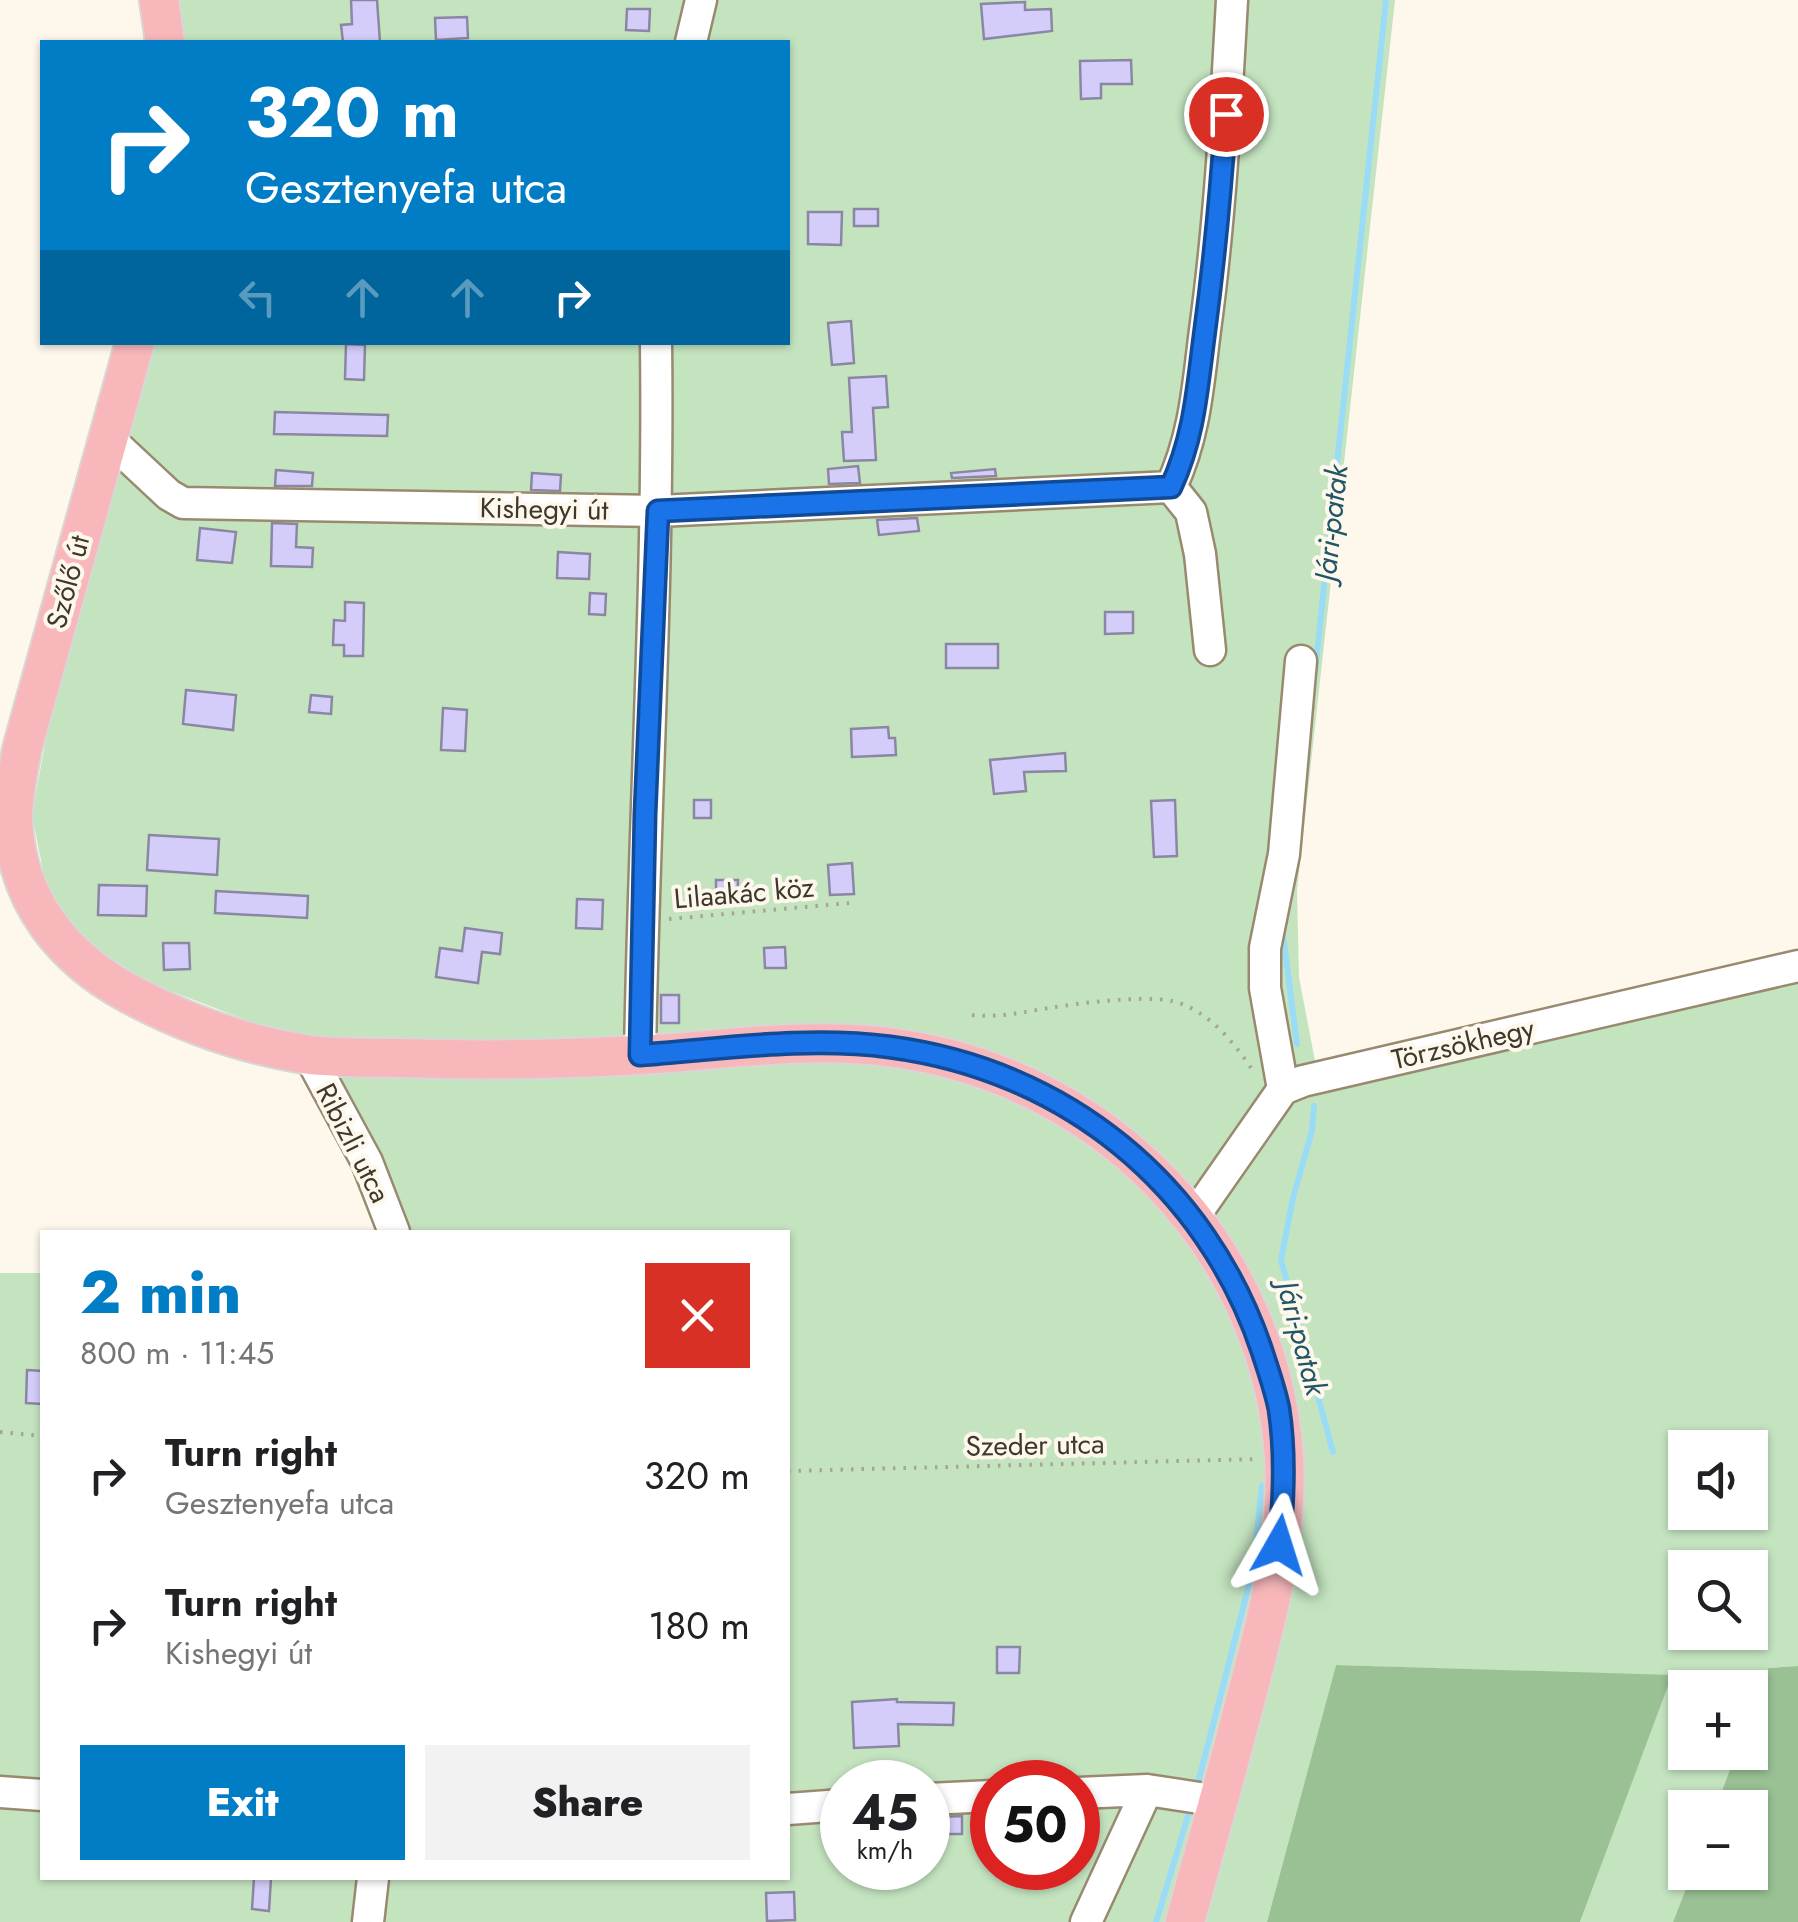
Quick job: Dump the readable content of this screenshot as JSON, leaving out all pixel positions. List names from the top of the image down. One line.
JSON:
{"streets":{"main road":["Szőlő út"],"street":["Kishegyi út","Törzsökhegy","Ribizli utca"],"path":["Lilaakác köz","Szeder utca"]},"crossings":[["Kishegyi út","Szőlő út"],["Szőlő út","Ribizli utca"],["Szőlő út","Szeder utca"]],"water":["Jári-patak"],"page":{"turn":["320 m","Gesztenyefa utca"],"heading":["2 min","800 m · 11:45"],"list":[{"name":"Turn right","note":"Gesztenyefa utca","value":"320 m"},{"name":"Turn right","note":"Kishegyi út","value":"180 m"}],"map_buttons":["+","−"],"buttons":["Exit","Share"],"speed":"45 km/h","limit":"50"}}
